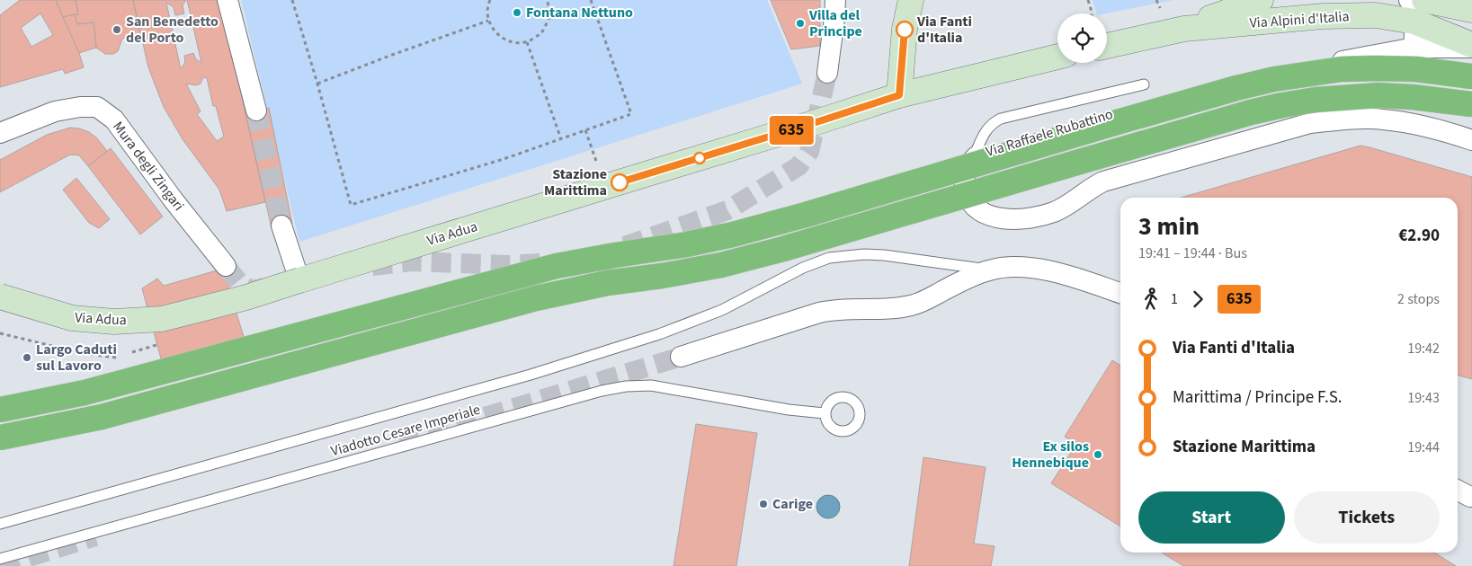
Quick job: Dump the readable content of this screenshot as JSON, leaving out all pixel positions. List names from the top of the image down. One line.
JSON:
{"streets":{"main road":["Via Alpini d'Italia","Via Adua"],"street":["Via Raffaele Rubattino","Mura degli Zingari"],"lane":["Viadotto Cesare Imperiale"]},"places":["Fontana Nettuno","Villa del Principe","San Benedetto del Porto","Via Fanti d'Italia","Stazione Marittima","Largo Caduti sul Lavoro","Ex silos Hennebique","Carige"],"lines":["bus line 635"],"page":{"on_map":"635","heading":["3 min","19:41 – 19:44 · Bus","€2.90"],"legs":["1","635","2 stops"],"list":[{"name":"Via Fanti d'Italia","value":"19:42"},{"name":"Marittima / Principe F.S.","value":"19:43"},{"name":"Stazione Marittima","value":"19:44"}],"buttons":["Start","Tickets"]}}
